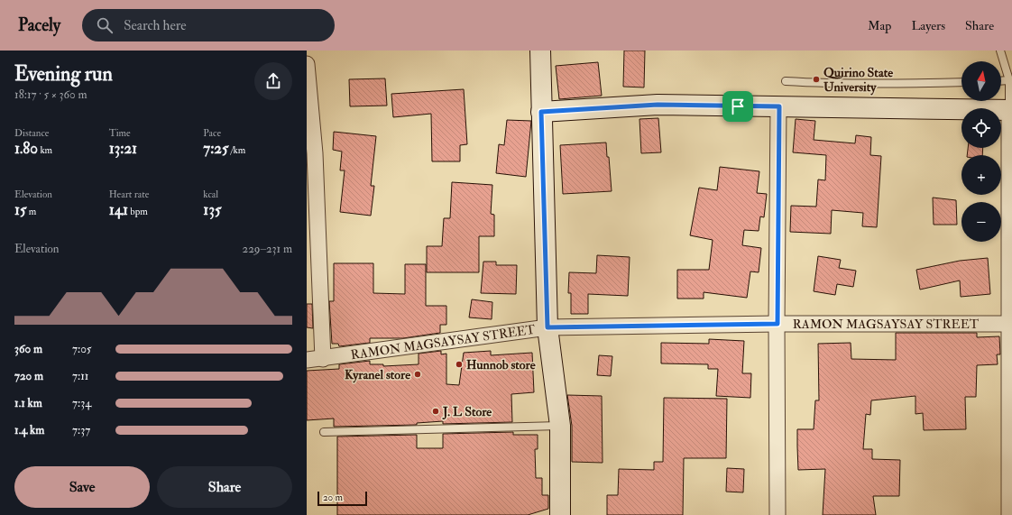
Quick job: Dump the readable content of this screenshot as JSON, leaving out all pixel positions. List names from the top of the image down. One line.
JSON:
{"streets":{"street":["RAMON MAGSAYSAY STREET"]},"places":["Quirino State University","Hunnob store","Kyranel store","J. L Store"],"scale_bar":"20 m","north":"top","page":{"header":"Pacely","search":"Search here","nav":["Map","Layers","Share"],"heading":["Evening run","18:17 · 5 × 360 m"],"map_buttons":["+","−"],"stats":[["Distance","1.80 km"],["Time","13:21"],["Pace","7:25 /km"],["Elevation","15 m"],["Heart rate","141 bpm"],["kcal","135"]],"chart":["Elevation","229–231 m"],"list":[{"name":"360 m","note":"7:05"},{"name":"720 m","note":"7:11"},{"name":"1.1 km","note":"7:34"},{"name":"1.4 km","note":"7:37"}],"buttons":["Save","Share"],"scale":"20 m"}}
